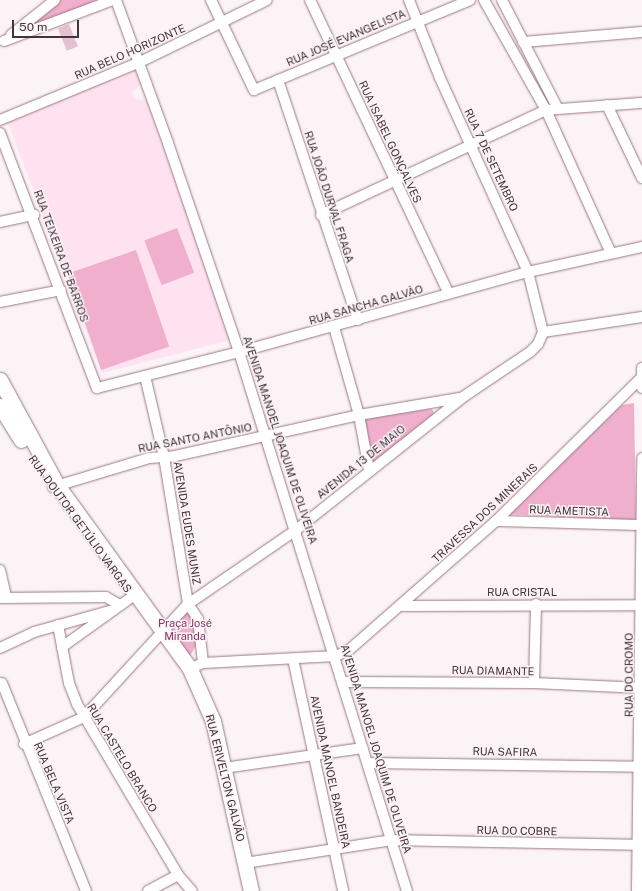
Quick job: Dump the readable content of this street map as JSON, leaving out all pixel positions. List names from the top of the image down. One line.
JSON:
{"streets":{"main road":["RUA DOUTOR GETÚLIO VARGAS","RUA ERIVELTON GALVÃO"],"street":["RUA JOSÉ EVANGELISTA","RUA BELO HORIZONTE","RUA ISABEL GONÇALVES","RUA 7 DE SETEMBRO","RUA JOÃO DURVAL FRAGA","RUA TEIXEIRA DE BARROS","RUA SANCHA GALVÃO","RUA SANTO ANTÔNIO","AVENIDA MANOEL JOAQUIM DE OLIVEIRA","AVENIDA 13 DE MAIO","RUA AMETISTA","TRAVESSA DOS MINERAIS","AVENIDA EUDES MUNIZ","RUA CRISTAL","RUA DIAMANTE","RUA DO CROMO","RUA SAFIRA","RUA CASTELO BRANCO","AVENIDA MANOEL BANDEIRA","RUA BELA VISTA","RUA DO COBRE"]},"crossings":[["RUA JOSÉ EVANGELISTA","RUA BELO HORIZONTE"],["RUA JOSÉ EVANGELISTA","RUA ISABEL GONÇALVES"],["RUA JOSÉ EVANGELISTA","RUA 7 DE SETEMBRO"],["RUA JOSÉ EVANGELISTA","RUA JOÃO DURVAL FRAGA"],["RUA BELO HORIZONTE","AVENIDA MANOEL JOAQUIM DE OLIVEIRA"],["RUA ISABEL GONÇALVES","RUA SANCHA GALVÃO"],["RUA 7 DE SETEMBRO","RUA SANCHA GALVÃO"],["RUA 7 DE SETEMBRO","AVENIDA 13 DE MAIO"],["RUA JOÃO DURVAL FRAGA","RUA SANCHA GALVÃO"],["RUA TEIXEIRA DE BARROS","RUA SANCHA GALVÃO"],["RUA SANCHA GALVÃO","AVENIDA MANOEL JOAQUIM DE OLIVEIRA"],["RUA SANCHA GALVÃO","AVENIDA EUDES MUNIZ"],["RUA SANTO ANTÔNIO","AVENIDA MANOEL JOAQUIM DE OLIVEIRA"],["RUA SANTO ANTÔNIO","AVENIDA 13 DE MAIO"],["RUA SANTO ANTÔNIO","AVENIDA EUDES MUNIZ"],["RUA SANTO ANTÔNIO","RUA DOUTOR GETÚLIO VARGAS"],["AVENIDA MANOEL JOAQUIM DE OLIVEIRA","AVENIDA 13 DE MAIO"],["AVENIDA MANOEL JOAQUIM DE OLIVEIRA","TRAVESSA DOS MINERAIS"],["AVENIDA MANOEL JOAQUIM DE OLIVEIRA","RUA DIAMANTE"],["AVENIDA MANOEL JOAQUIM DE OLIVEIRA","RUA SAFIRA"],["AVENIDA MANOEL JOAQUIM DE OLIVEIRA","RUA DO COBRE"],["AVENIDA 13 DE MAIO","AVENIDA EUDES MUNIZ"],["RUA AMETISTA","TRAVESSA DOS MINERAIS"],["RUA AMETISTA","RUA DO CROMO"],["TRAVESSA DOS MINERAIS","RUA CRISTAL"],["RUA DOUTOR GETÚLIO VARGAS","RUA ERIVELTON GALVÃO"],["RUA CRISTAL","RUA DO CROMO"],["RUA DIAMANTE","RUA DO CROMO"],["RUA DO CROMO","RUA SAFIRA"],["RUA DO CROMO","RUA DO COBRE"],["AVENIDA MANOEL BANDEIRA","RUA DO COBRE"],["RUA ERIVELTON GALVÃO","RUA DO COBRE"]],"parks":["Praça José Miranda"],"scale_bar":"50 m"}
